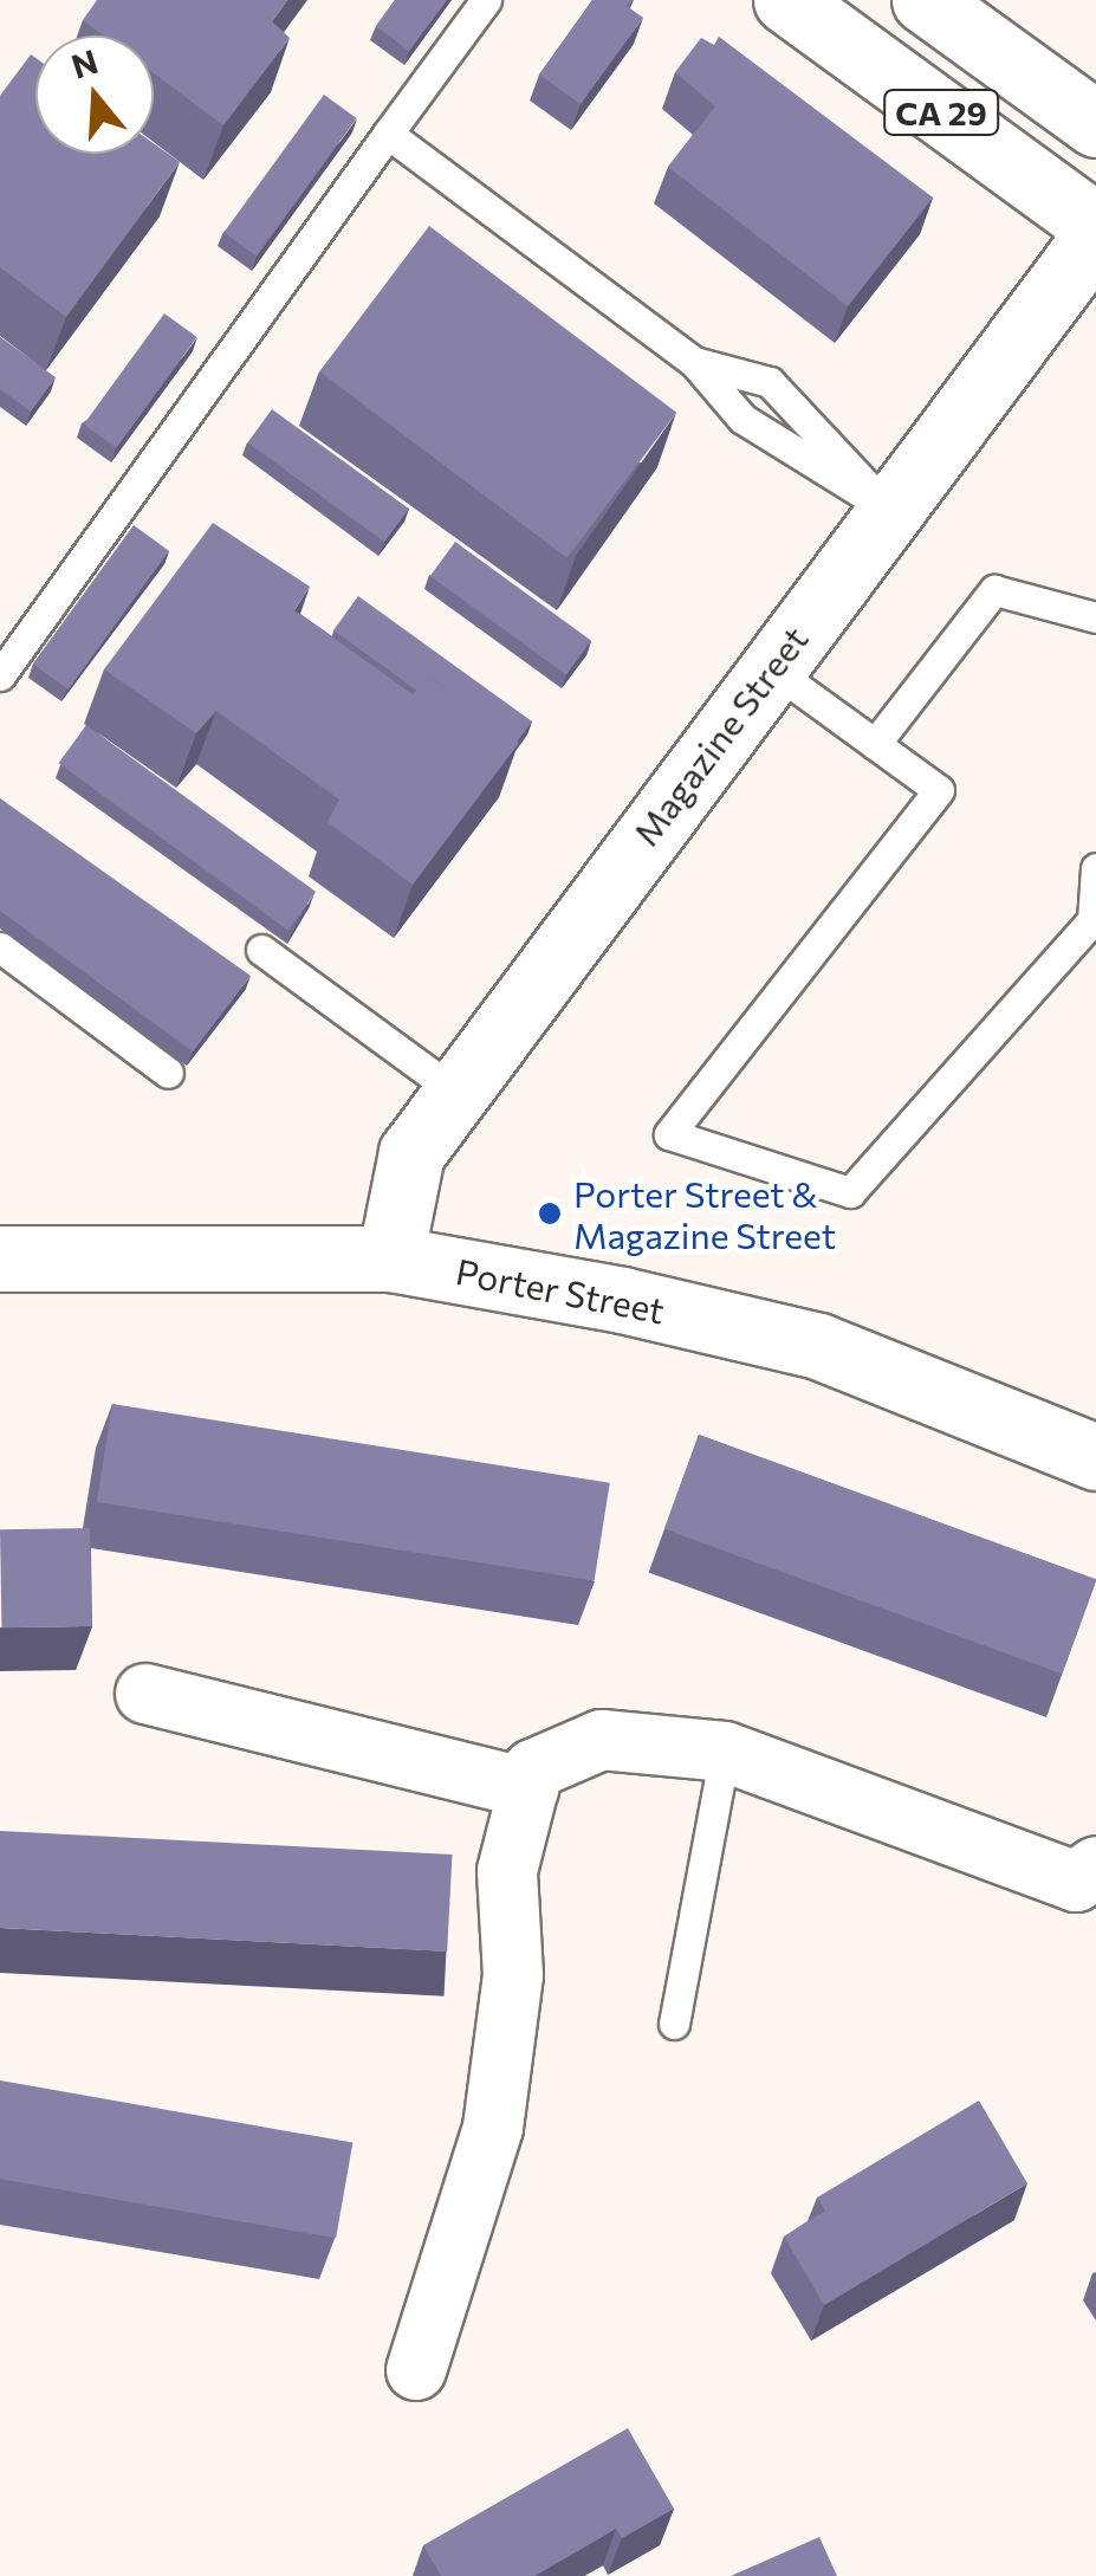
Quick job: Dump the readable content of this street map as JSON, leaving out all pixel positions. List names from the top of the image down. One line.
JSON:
{"streets":{"street":["CA 29","Magazine Street","Porter Street"]},"crossings":[["Magazine Street","Porter Street"]],"places":["Porter Street & Magazine Street"],"north":"top"}
